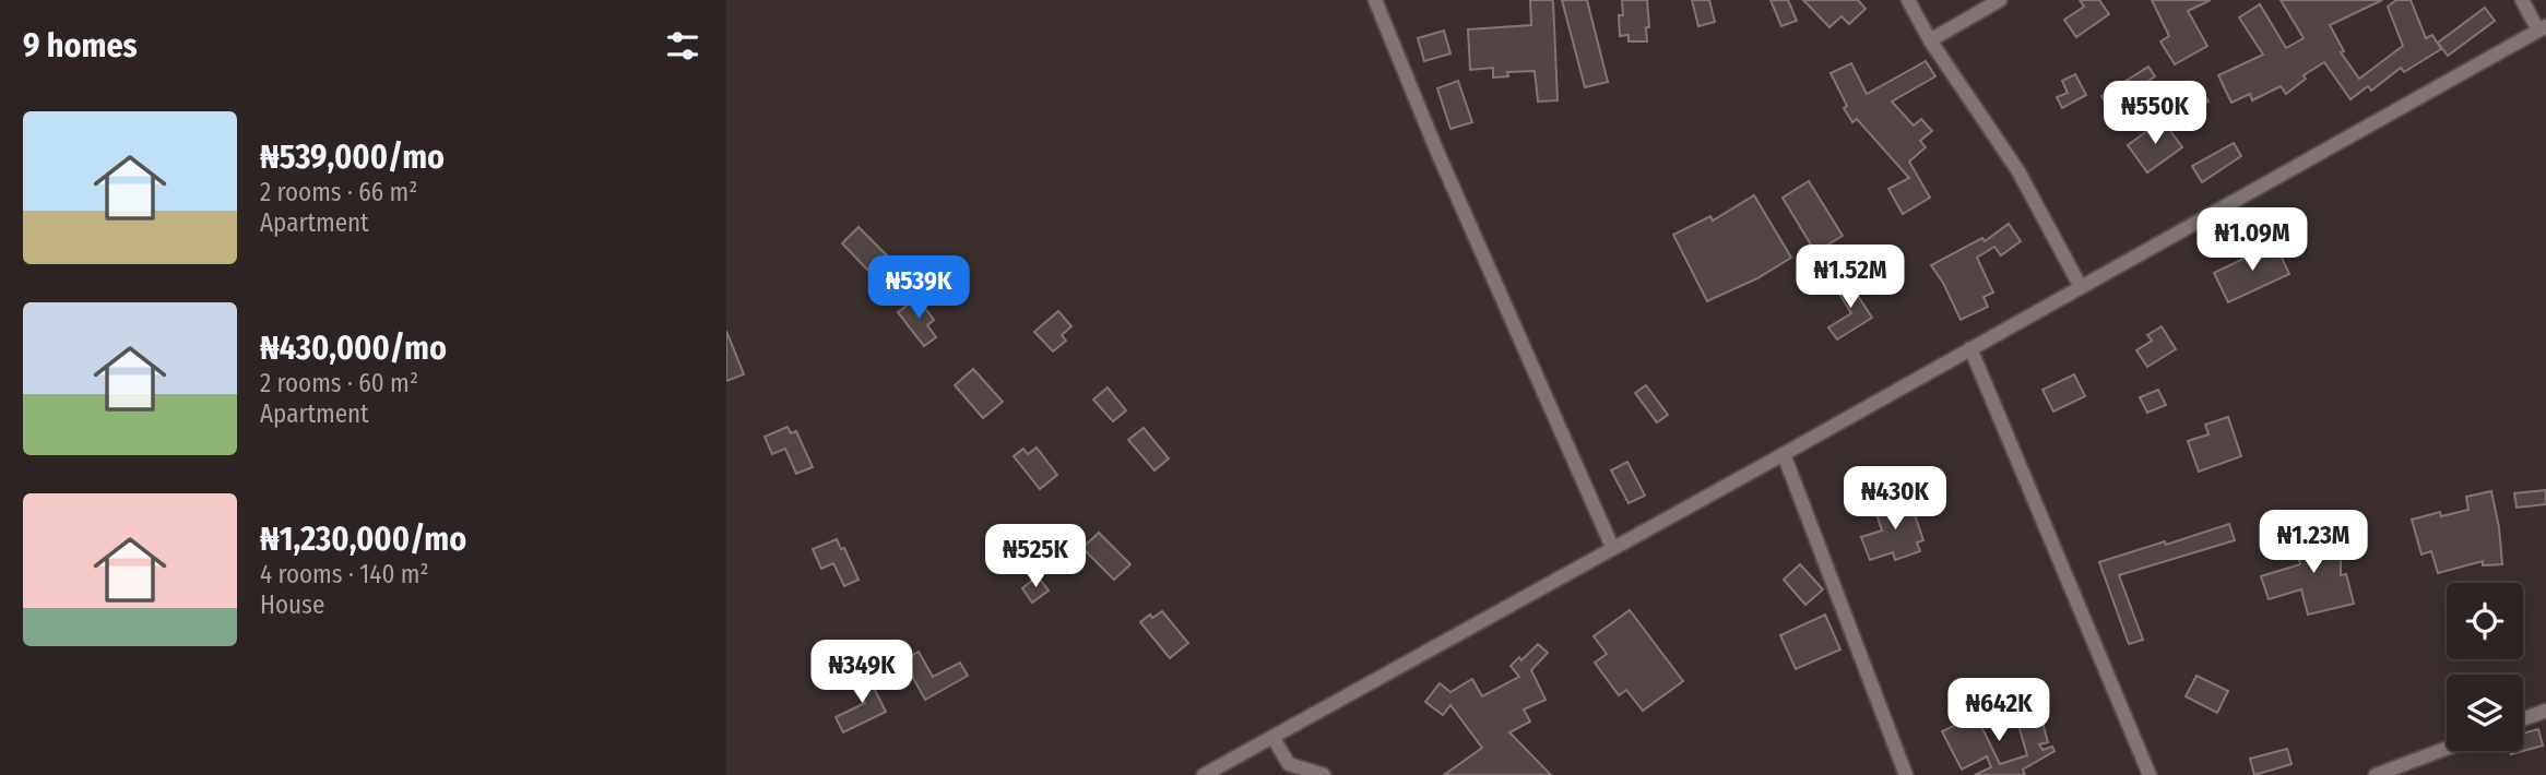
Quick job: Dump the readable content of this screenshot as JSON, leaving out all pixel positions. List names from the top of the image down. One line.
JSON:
{"page":{"heading":"9 homes","price":["₦550K","₦1.09M","₦1.52M","₦539K","₦430K","₦1.23M","₦525K","₦349K","₦642K"],"list":[{"name":"₦539,000/mo","note":"2 rooms · 66 m² · Apartment"},{"name":"₦430,000/mo","note":"2 rooms · 60 m² · Apartment"},{"name":"₦1,230,000/mo","note":"4 rooms · 140 m² · House"}]}}
